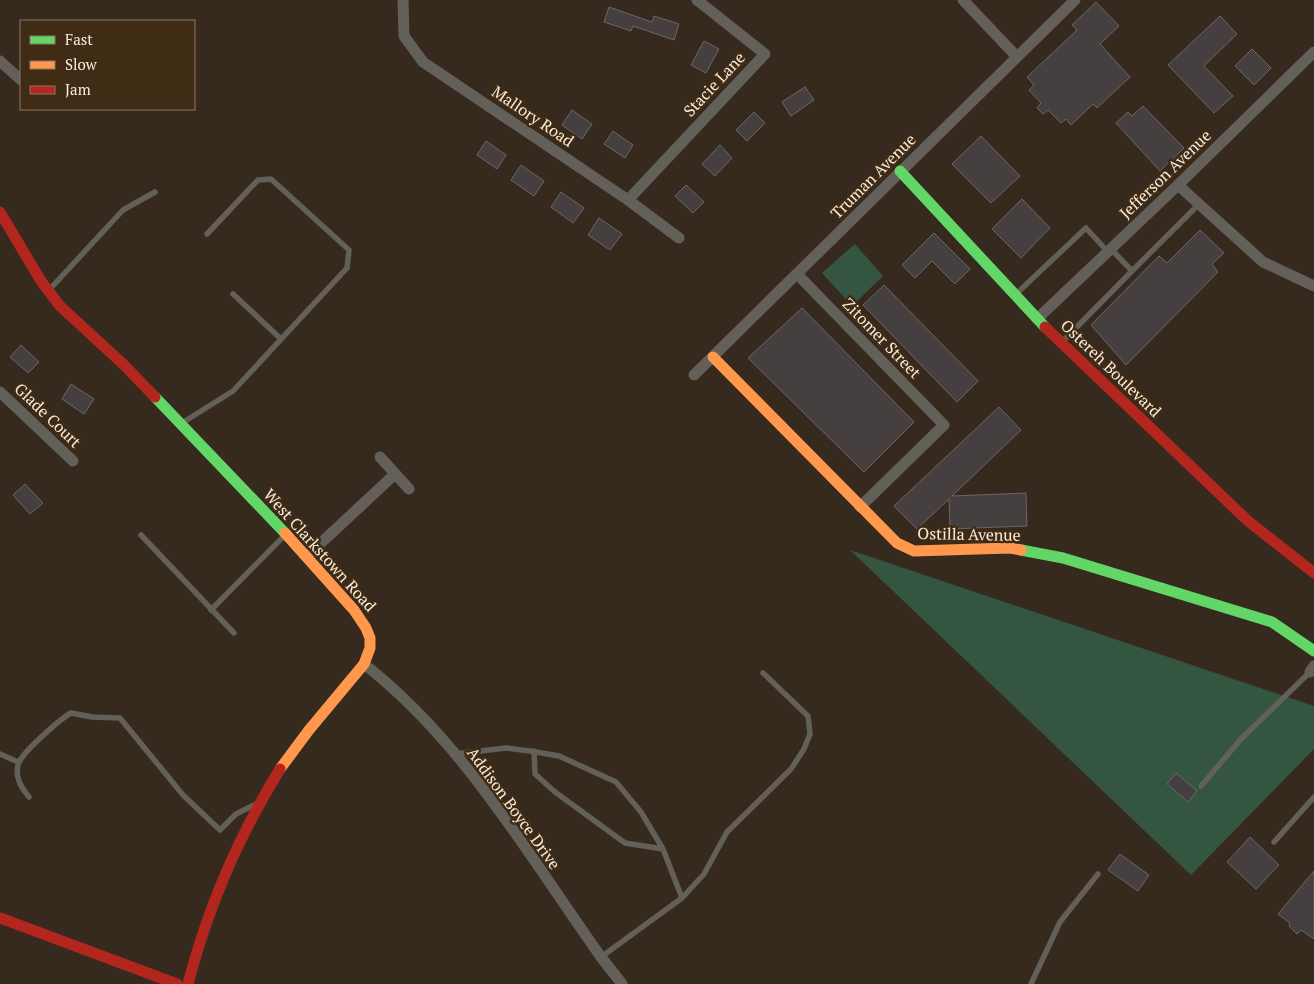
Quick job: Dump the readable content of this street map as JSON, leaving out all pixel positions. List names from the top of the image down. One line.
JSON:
{"streets":{"main road":["Ostereh Boulevard","Ostilla Avenue","West Clarkstown Road"],"street":["Stacie Lane","Mallory Road","Jefferson Avenue","Truman Avenue","Zitomer Street","Glade Court","Addison Boyce Drive"]},"crossings":[["Stacie Lane","Mallory Road"],["Jefferson Avenue","Ostereh Boulevard"],["Truman Avenue","Zitomer Street"],["Truman Avenue","Ostereh Boulevard"],["Truman Avenue","Ostilla Avenue"],["Zitomer Street","Ostilla Avenue"],["West Clarkstown Road","Addison Boyce Drive"]],"legend":["Fast","Slow","Jam"]}
